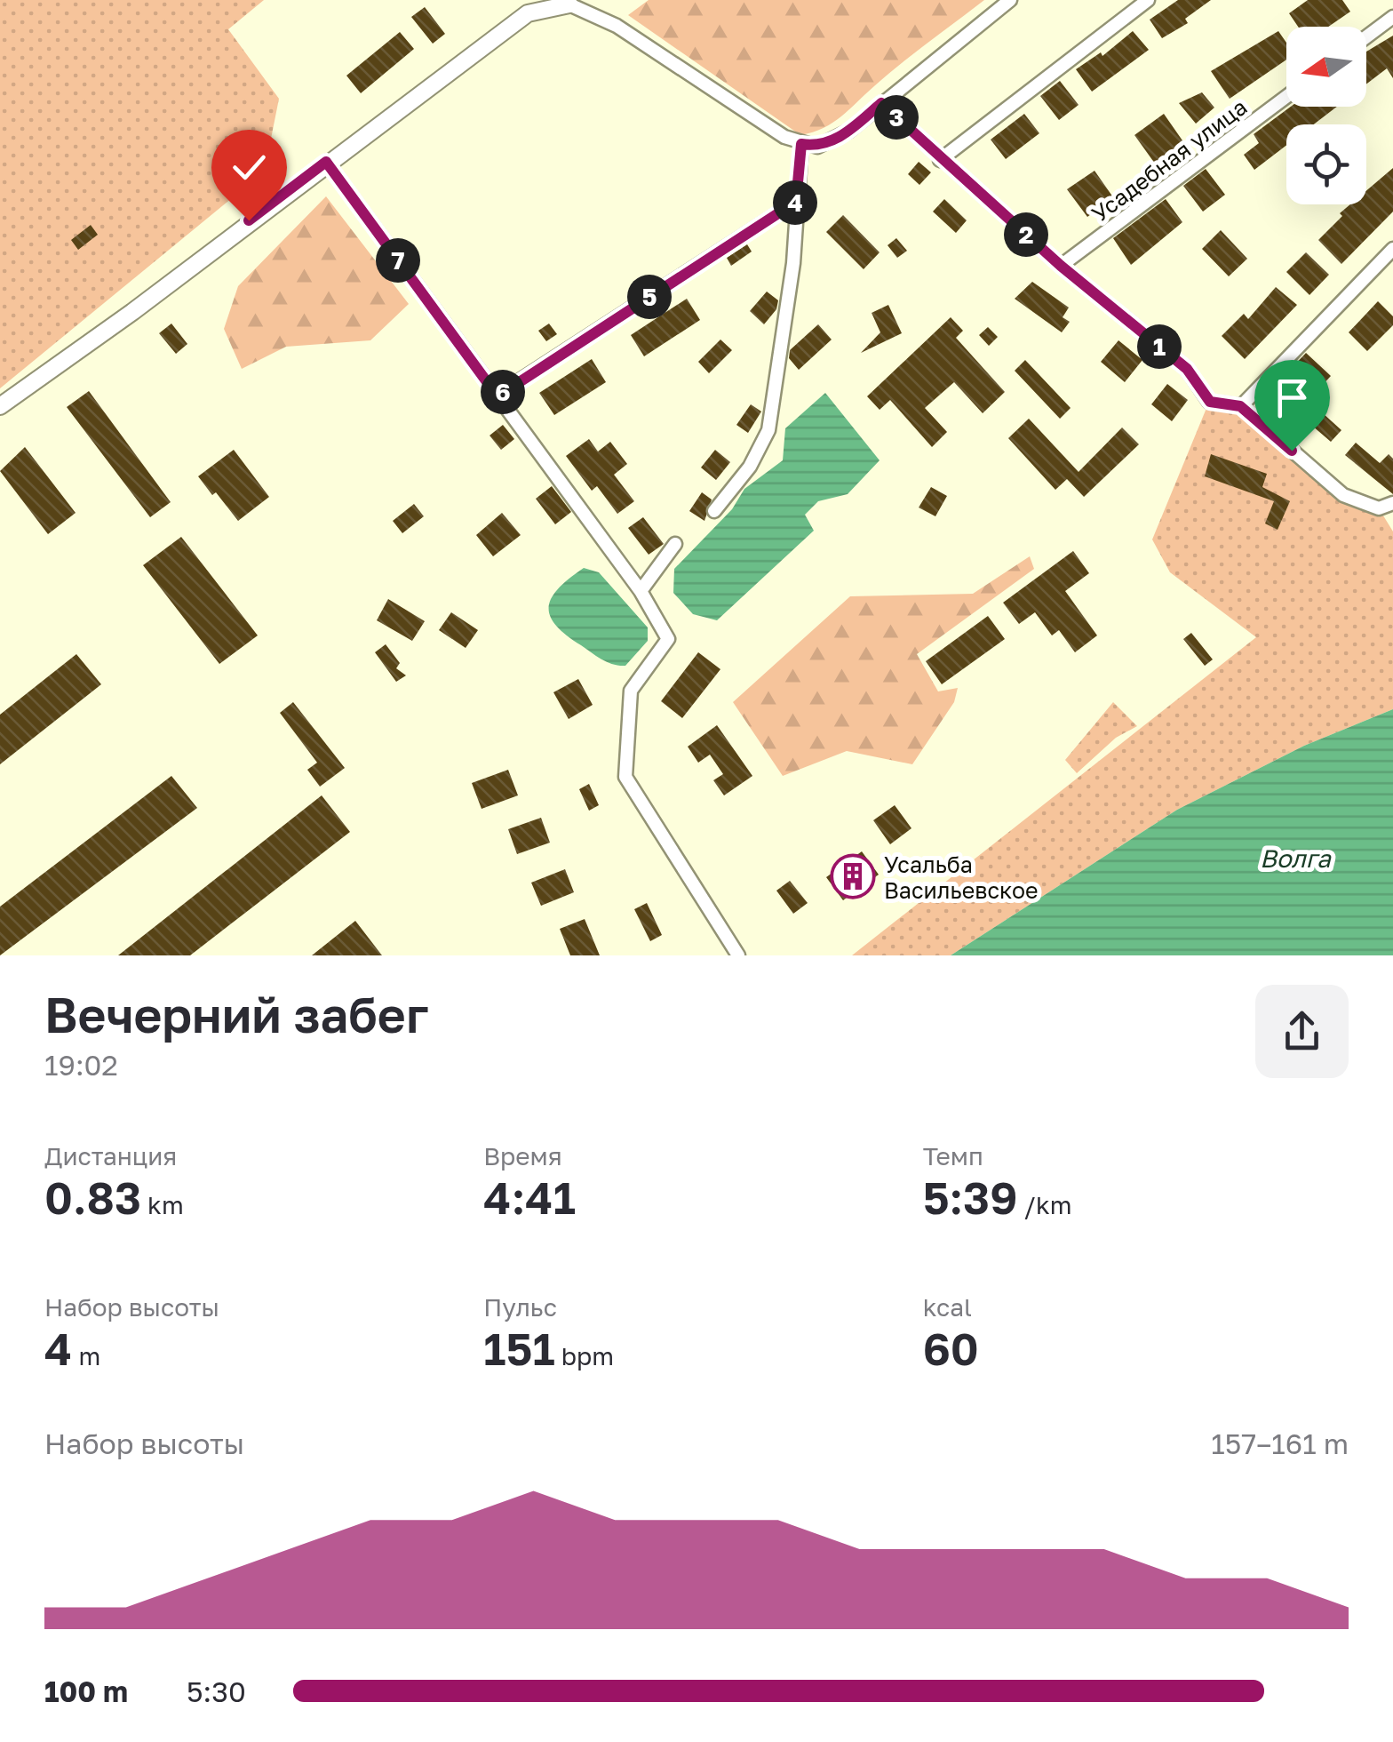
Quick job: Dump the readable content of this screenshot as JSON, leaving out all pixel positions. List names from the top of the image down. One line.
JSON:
{"streets":{"street":["Усадебная улица"]},"water":["Волга"],"places":{"building":["Усальба Васильевское"]},"north":"left","page":{"pins":["3","4","2","7","5","1","6"],"heading":["Вечерний забег","19:02"],"stats":[["Дистанция","0.83 km"],["Время","4:41"],["Темп","5:39 /km"],["Набор высоты","4 m"],["Пульс","151 bpm"],["kcal","60"]],"chart":["Набор высоты","157–161 m"],"list":[{"name":"100 m","note":"5:30"}]}}
